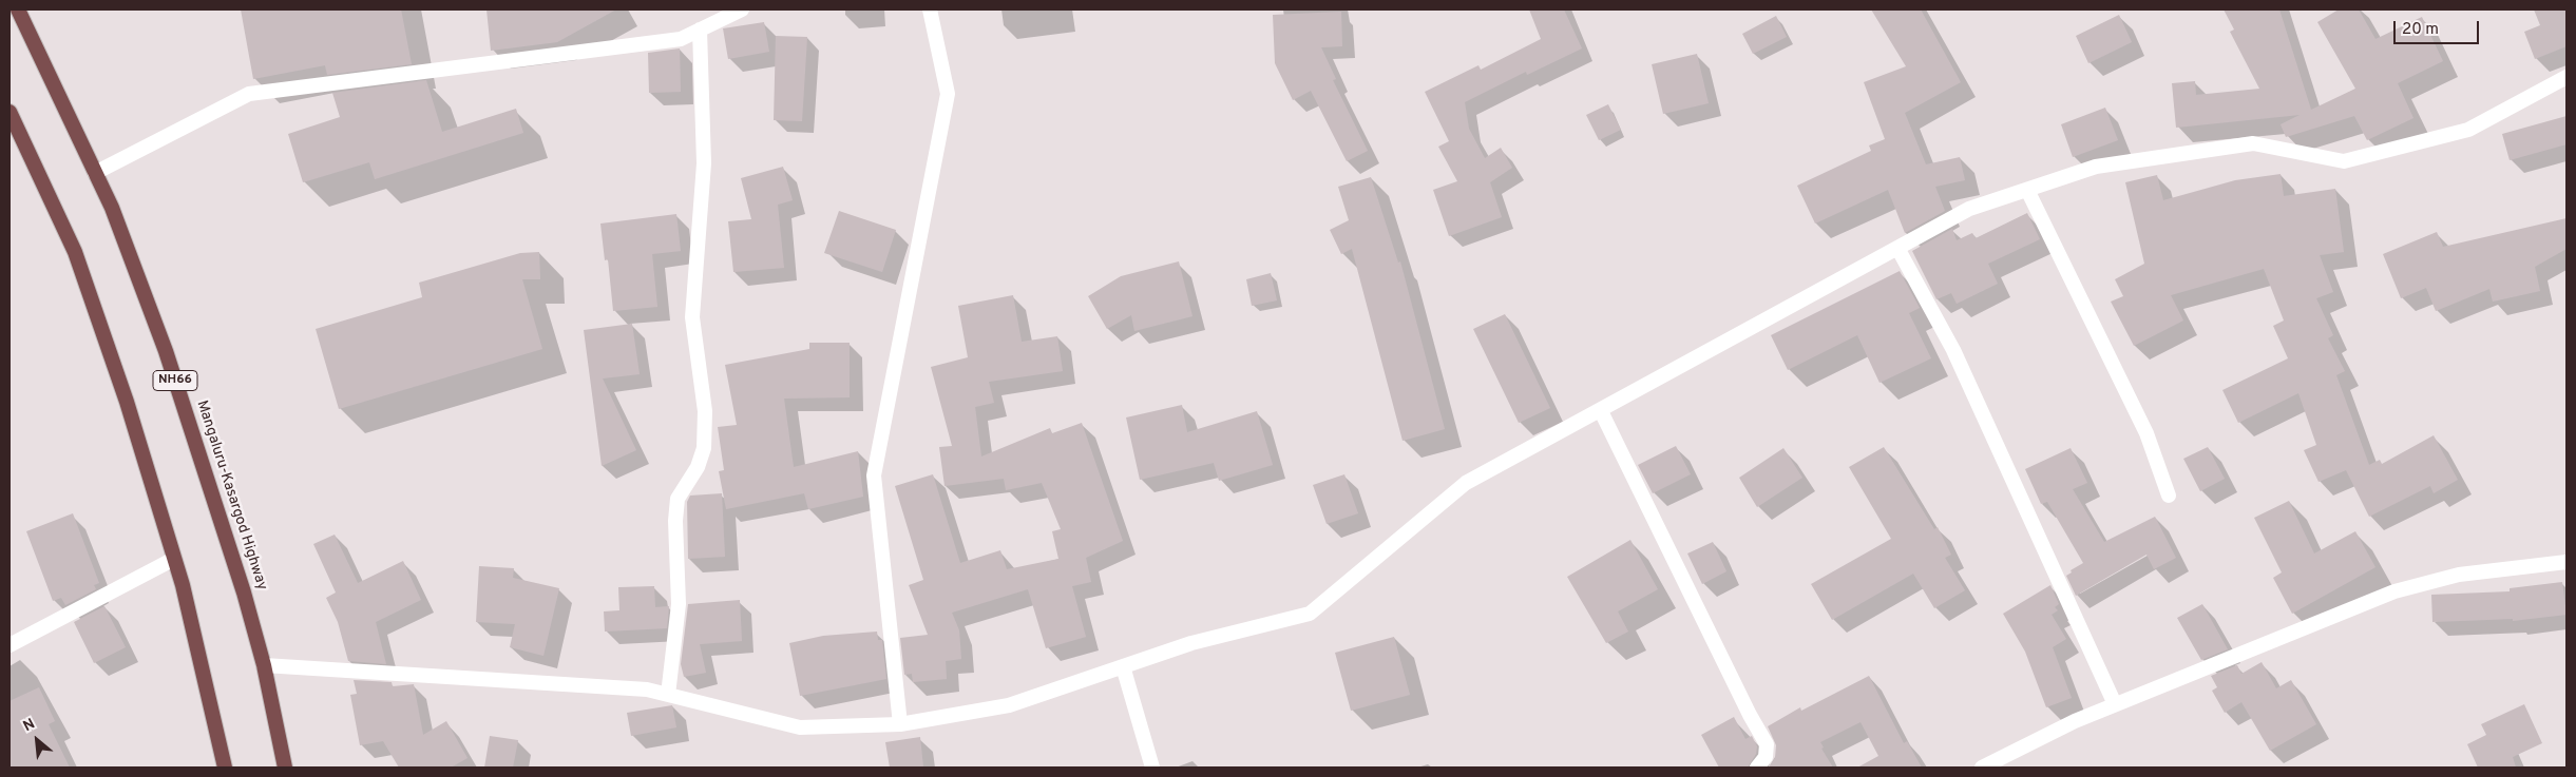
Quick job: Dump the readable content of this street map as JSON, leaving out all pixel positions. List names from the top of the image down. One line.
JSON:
{"streets":{"highway":["NH66","Mangaluru-Kasargod Highway"]},"scale_bar":"20 m","north":"top left"}
